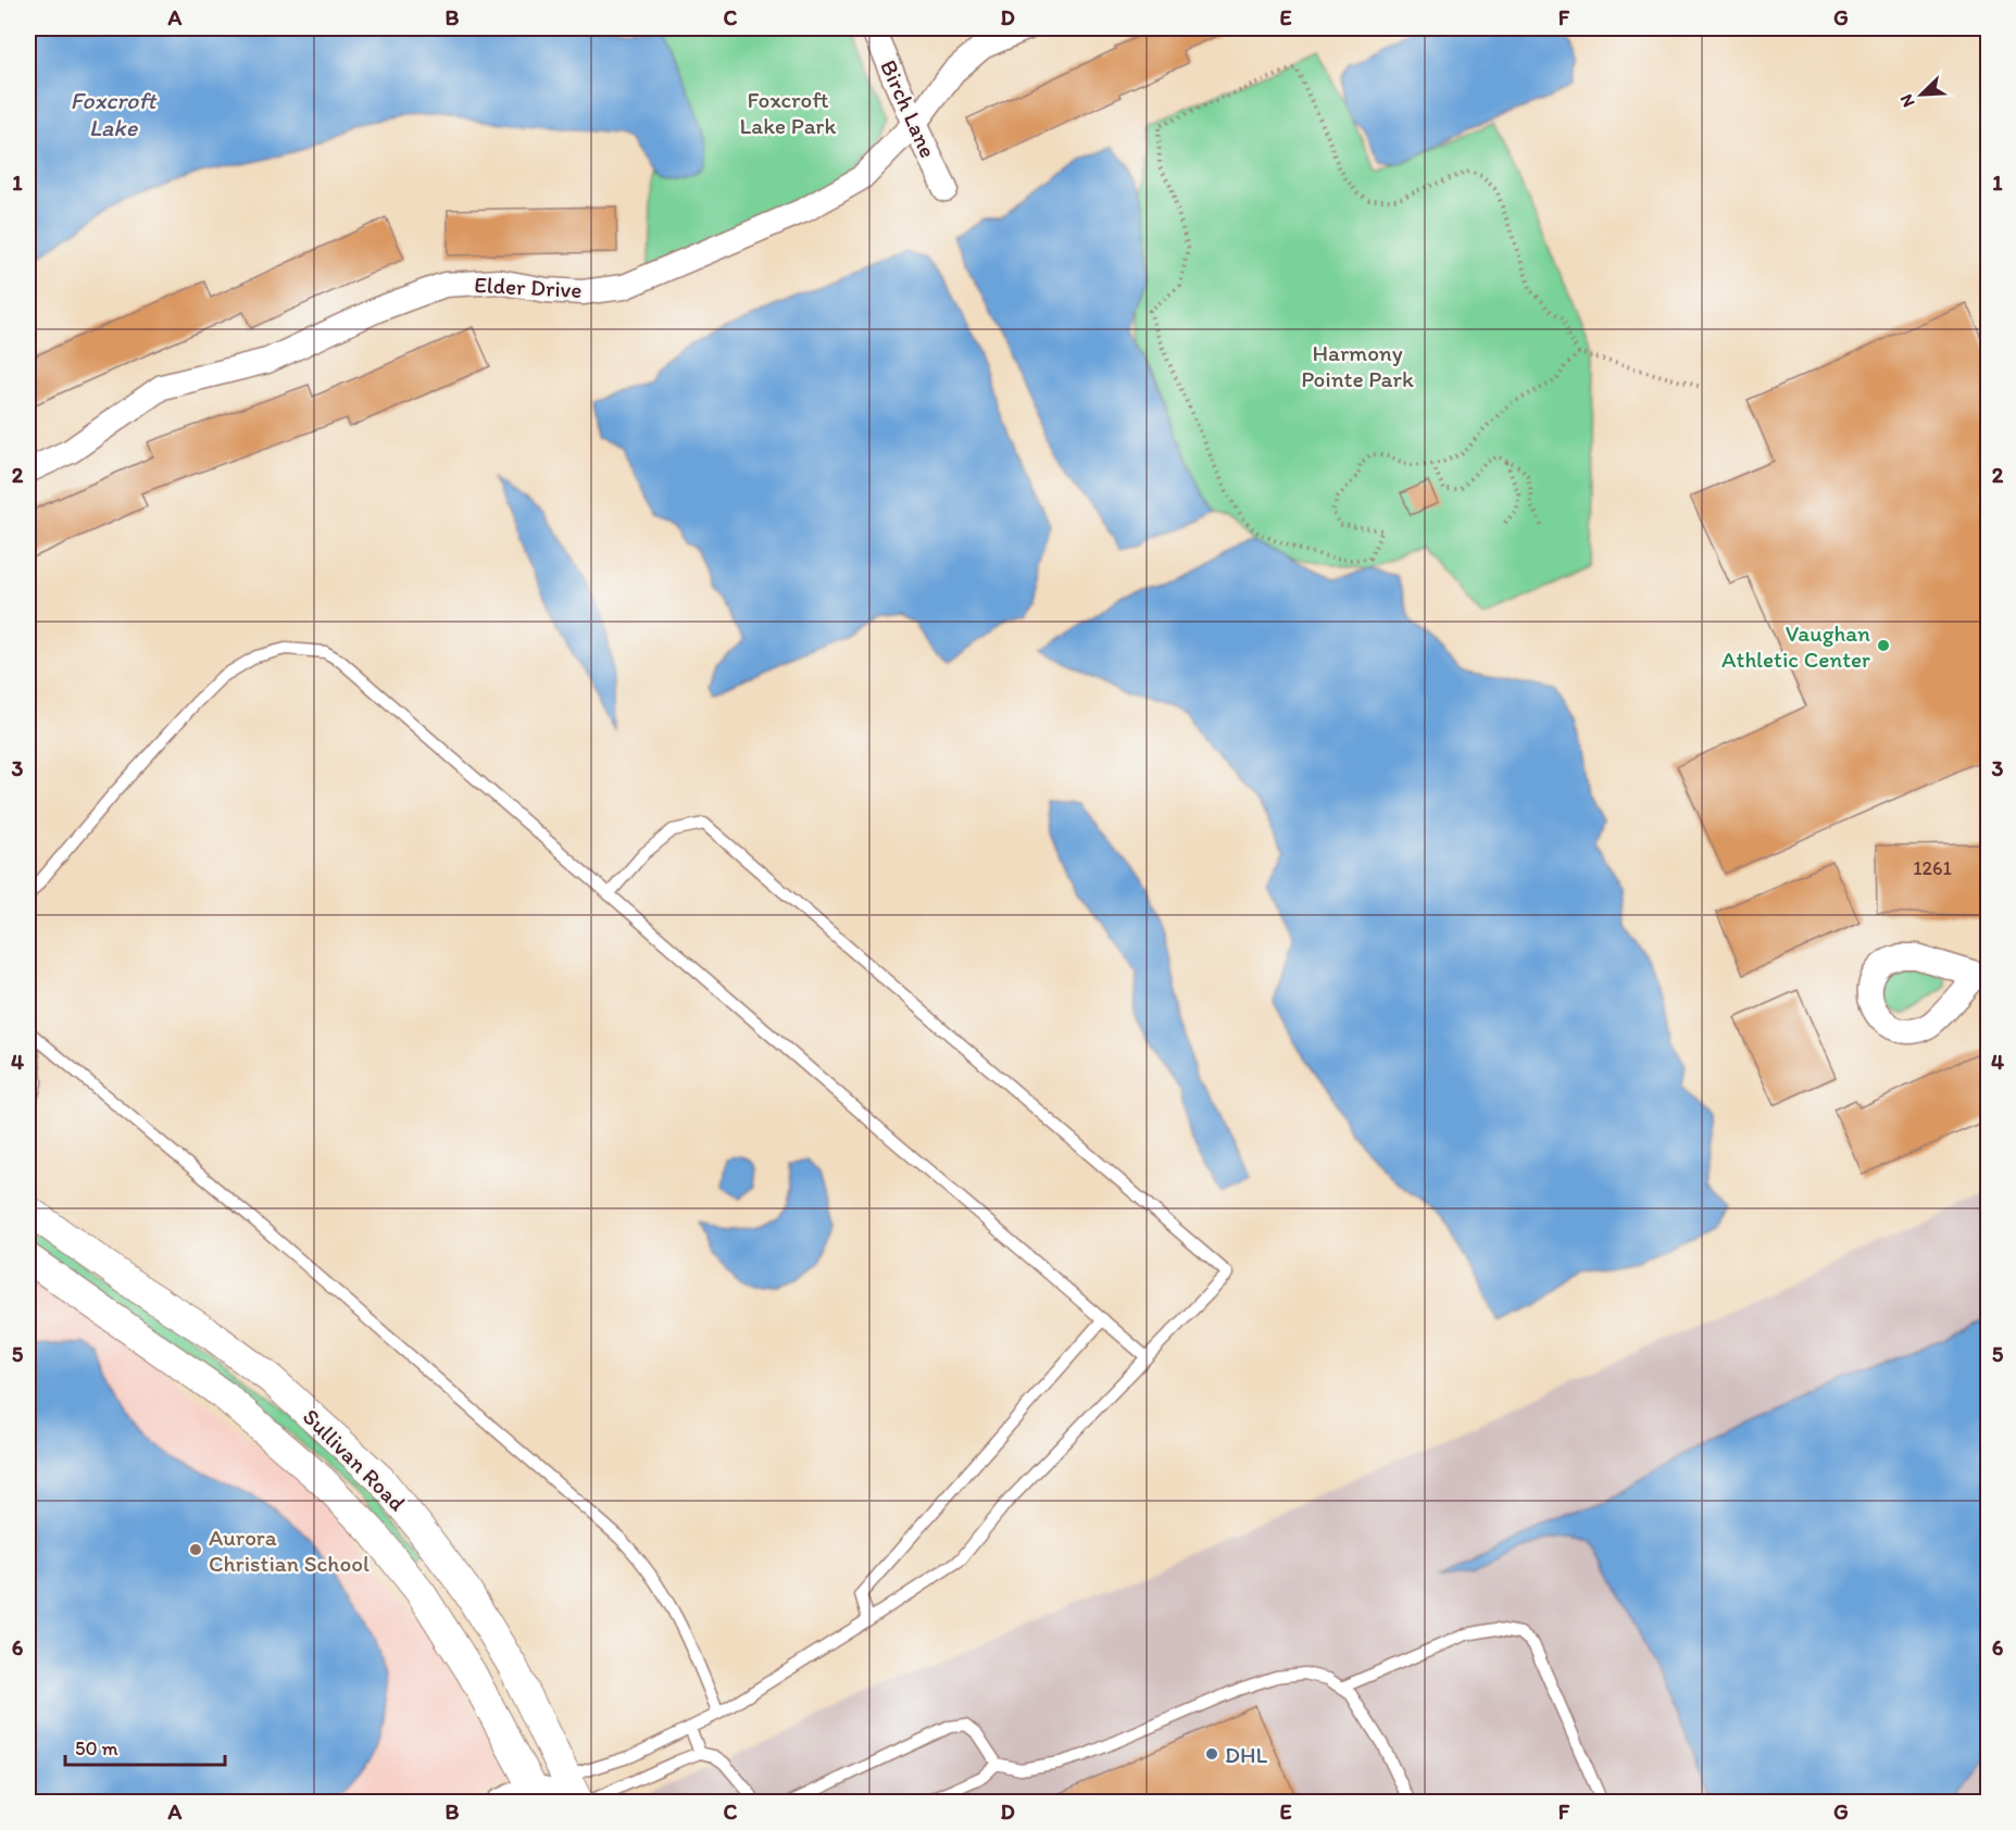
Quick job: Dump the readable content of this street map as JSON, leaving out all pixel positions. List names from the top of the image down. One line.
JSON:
{"streets":{"street":["Birch Lane","Elder Drive","Sullivan Road"]},"crossings":[["Birch Lane","Elder Drive"]],"water":["Foxcroft Lake"],"parks":["Foxcroft Lake Park","Harmony Pointe Park"],"places":["Vaughan Athletic Center","Aurora Christian School","DHL"],"house_numbers":["1261"],"scale_bar":"50 m","north":"bottom left","grid":{"columns":["A","B","C","D","E","F","G"],"rows":["1","2","3","4","5","6"]}}
